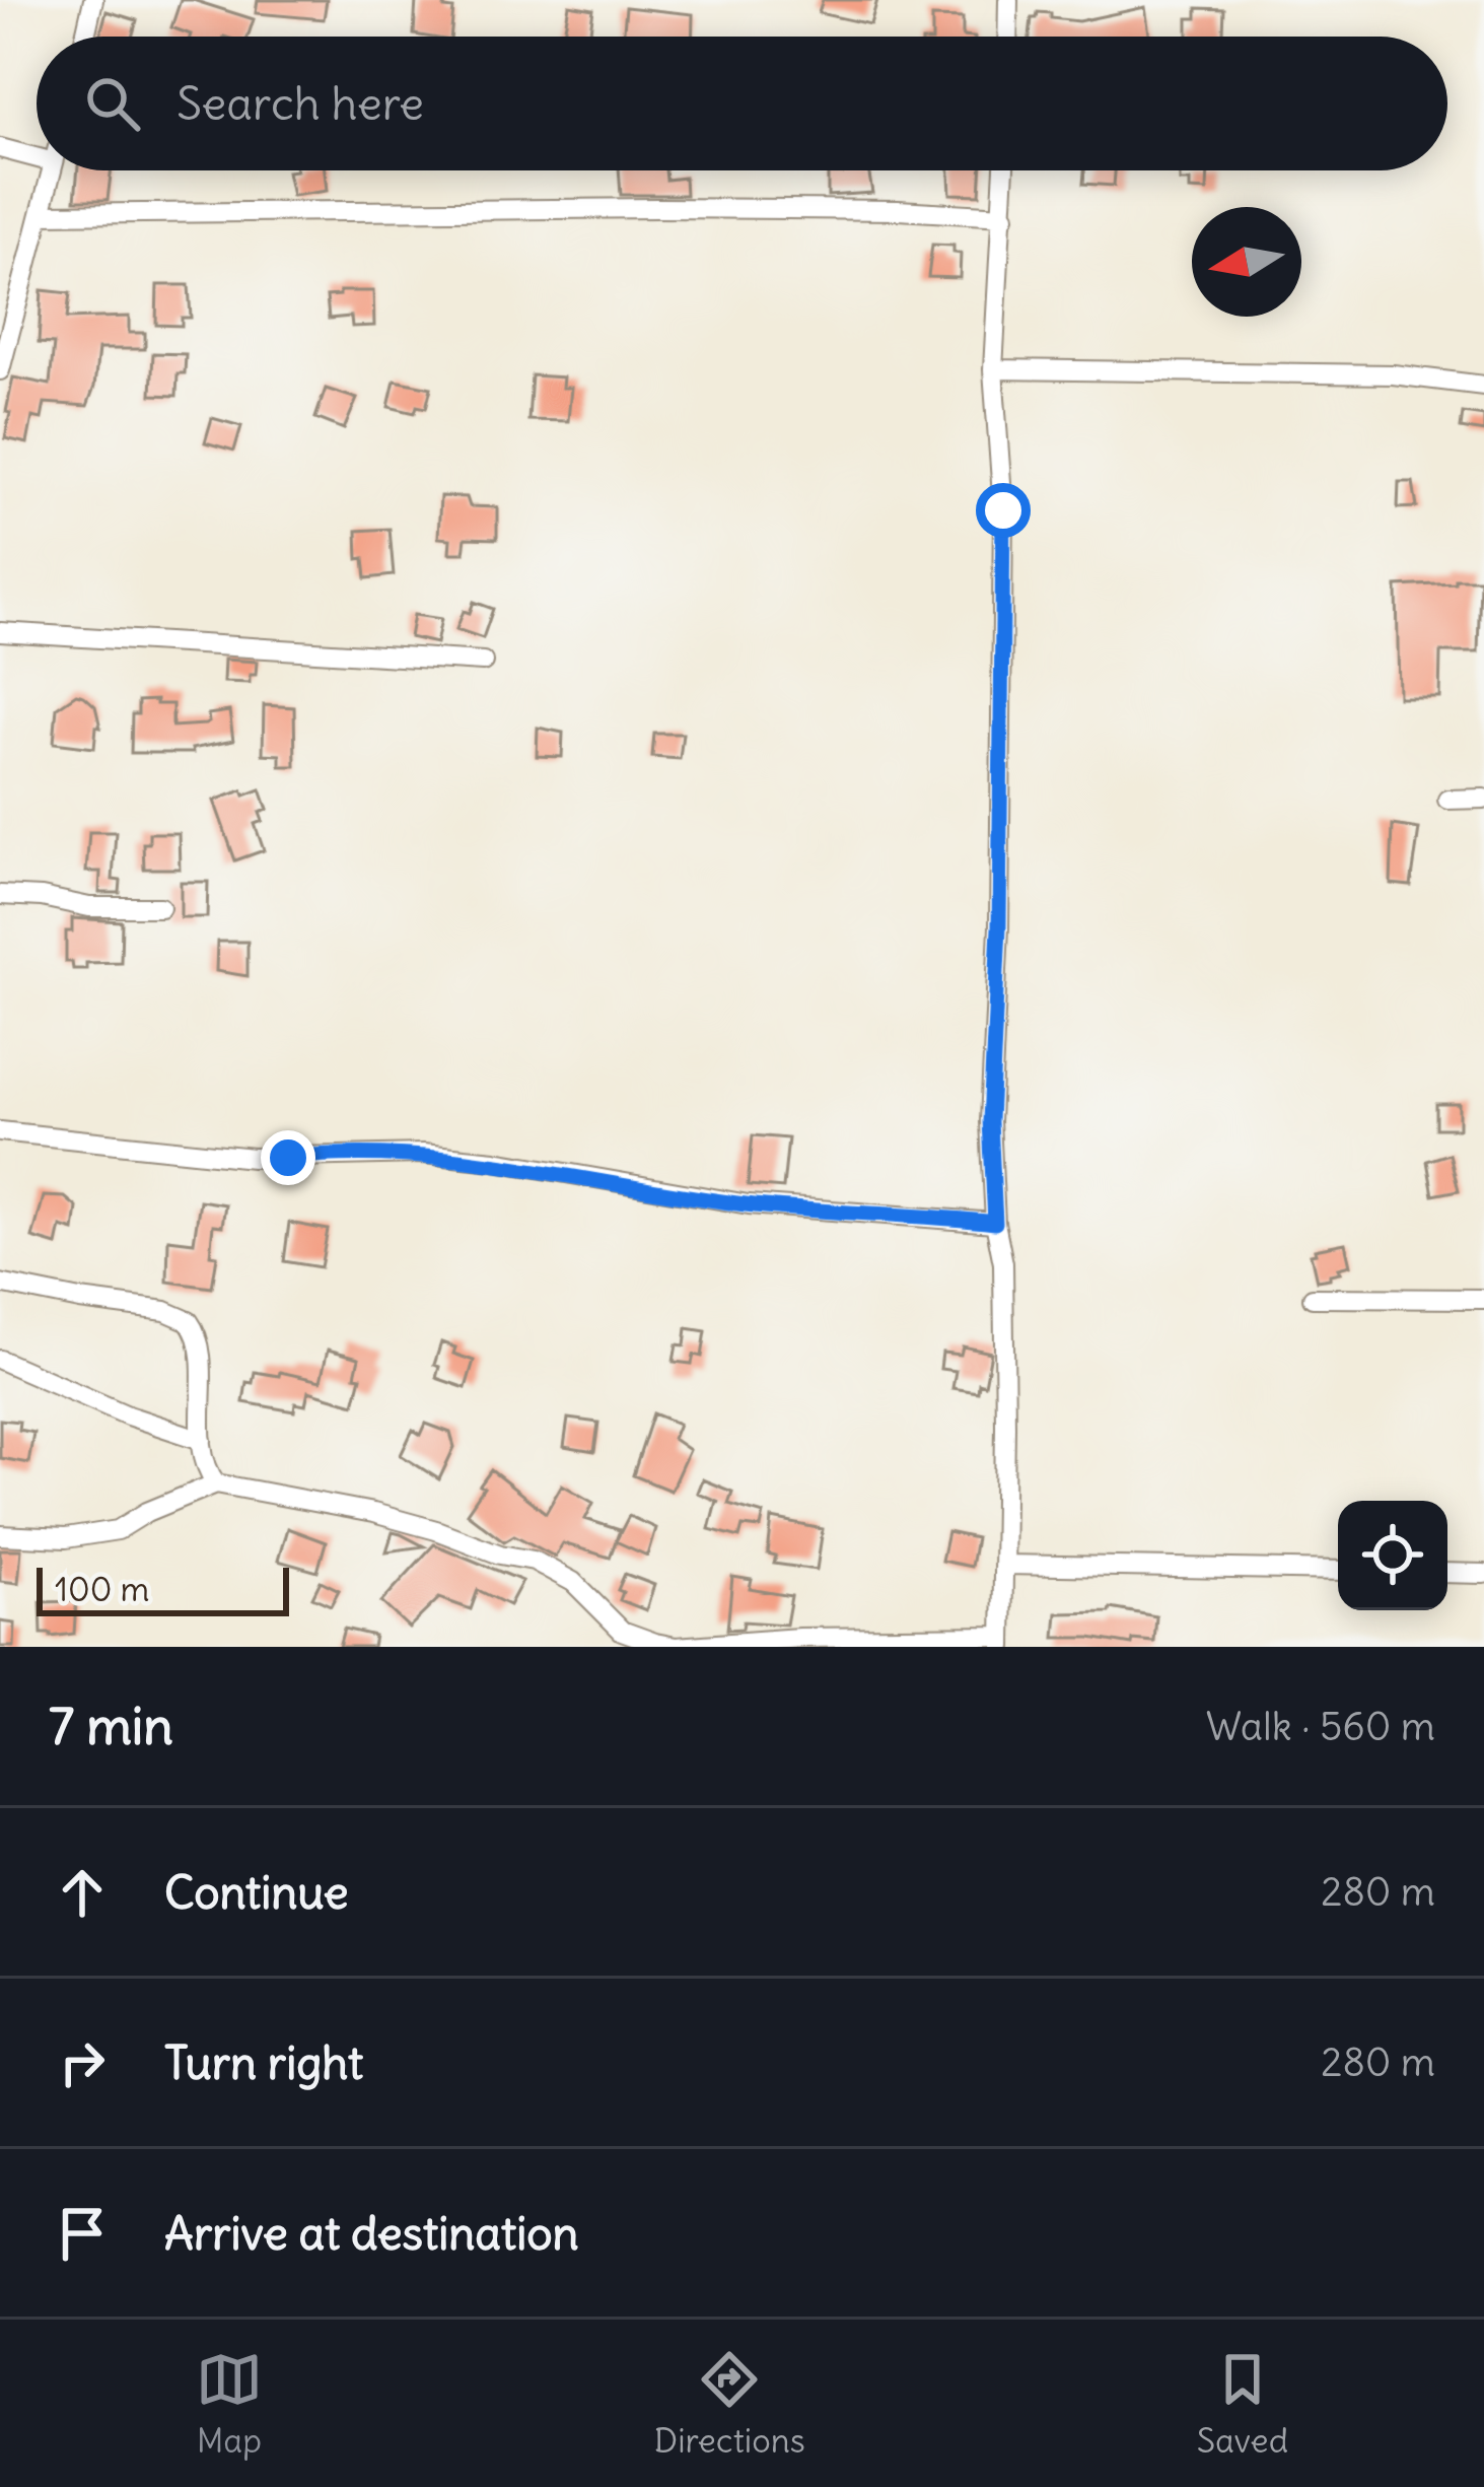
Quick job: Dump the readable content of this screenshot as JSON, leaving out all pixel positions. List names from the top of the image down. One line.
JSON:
{"scale_bar":"100 m","north":"left","page":{"search":"Search here","scale":"100 m","heading":["7 min","Walk · 560 m"],"list":[["Continue","280 m"],["Turn right","280 m"],"Arrive at destination"],"nav":["Map","Directions","Saved"]}}
